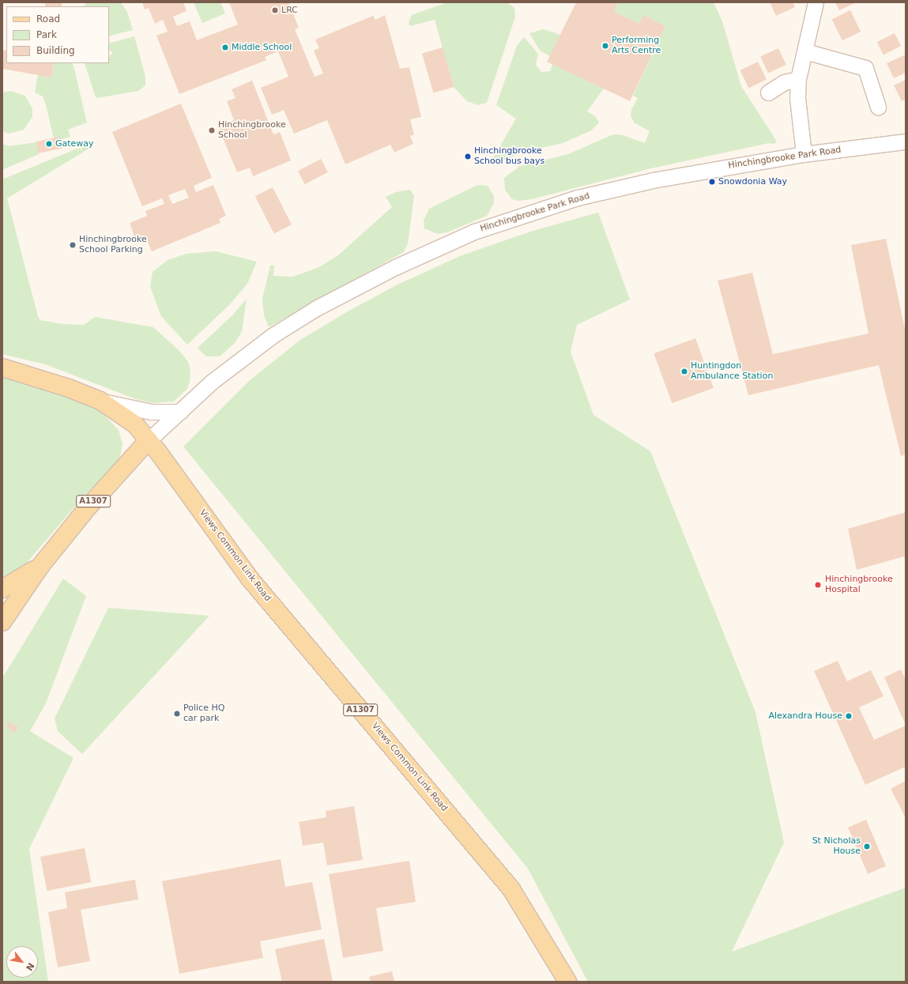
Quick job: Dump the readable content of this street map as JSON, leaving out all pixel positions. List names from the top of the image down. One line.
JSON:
{"streets":{"main road":["Hinchingbrooke Park Road","A1307","Views Common Link Road"]},"crossings":[["Hinchingbrooke Park Road","A1307"],["Hinchingbrooke Park Road","Views Common Link Road"],["A1307","Views Common Link Road"]],"places":["LRC","Performing Arts Centre","Middle School","Hinchingbrooke School","Gateway","Hinchingbrooke School bus bays","Snowdonia Way","Hinchingbrooke School Parking","Huntingdon Ambulance Station","Hinchingbrooke Hospital","Police HQ car park","Alexandra House","St Nicholas House"],"legend":["Road","Park","Building"],"north":"bottom right"}
